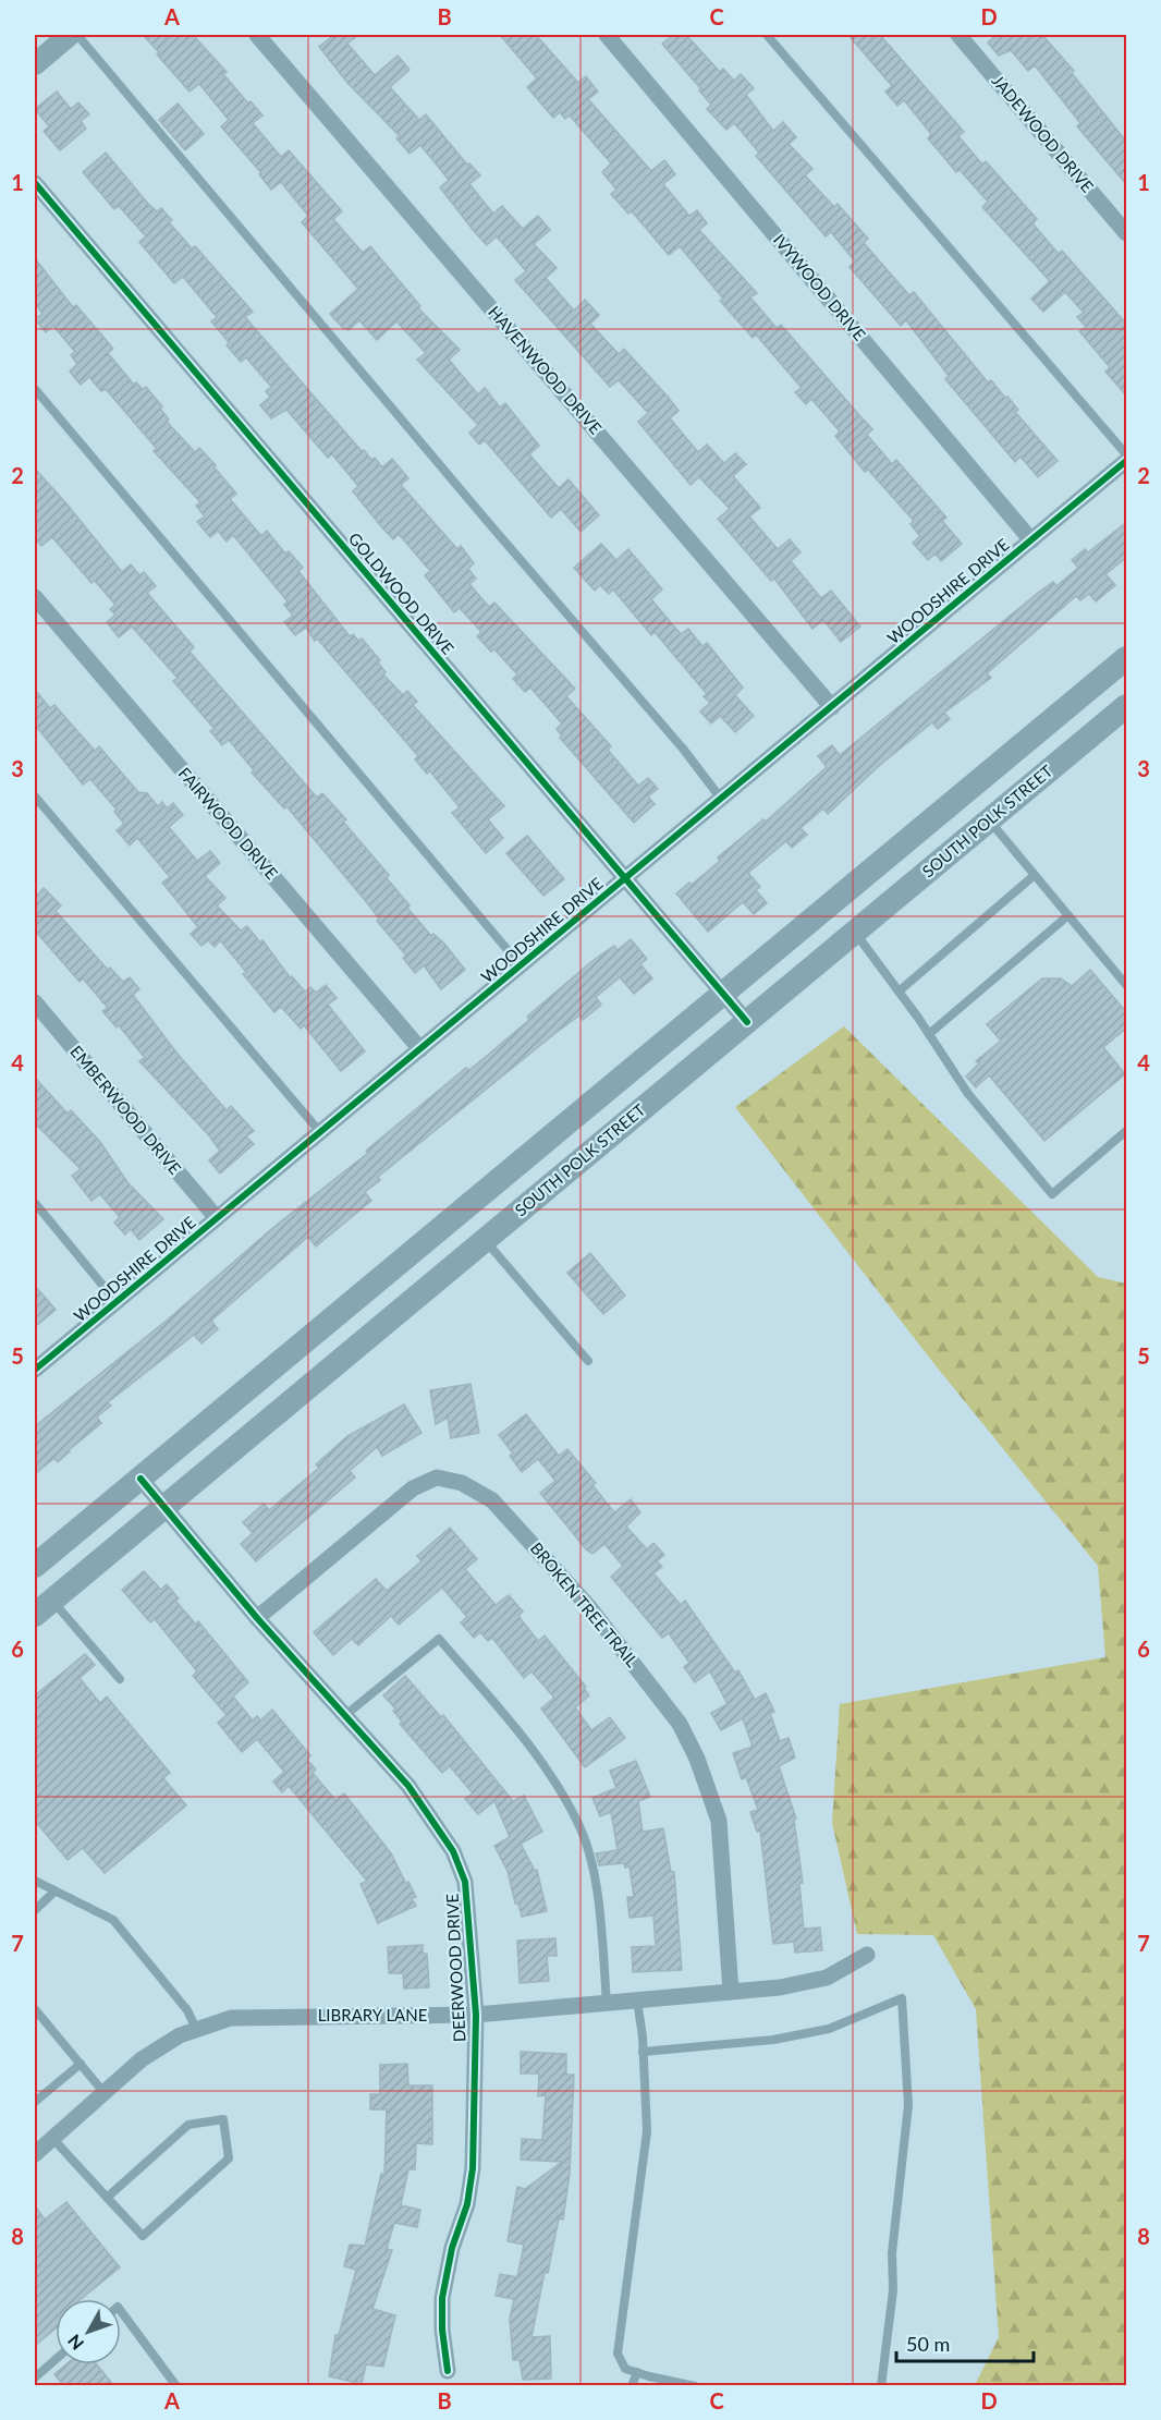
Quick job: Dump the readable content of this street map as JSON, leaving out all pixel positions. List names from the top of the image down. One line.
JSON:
{"streets":{"main road":["SOUTH POLK STREET"],"street":["JADEWOOD DRIVE","IVYWOOD DRIVE","HAVENWOOD DRIVE","WOODSHIRE DRIVE","GOLDWOOD DRIVE","FAIRWOOD DRIVE","EMBERWOOD DRIVE","BROKEN TREE TRAIL","DEERWOOD DRIVE","LIBRARY LANE"]},"crossings":[["IVYWOOD DRIVE","WOODSHIRE DRIVE"],["HAVENWOOD DRIVE","WOODSHIRE DRIVE"],["WOODSHIRE DRIVE","GOLDWOOD DRIVE"],["WOODSHIRE DRIVE","FAIRWOOD DRIVE"],["WOODSHIRE DRIVE","EMBERWOOD DRIVE"],["GOLDWOOD DRIVE","SOUTH POLK STREET"],["SOUTH POLK STREET","DEERWOOD DRIVE"],["BROKEN TREE TRAIL","DEERWOOD DRIVE"],["BROKEN TREE TRAIL","LIBRARY LANE"],["DEERWOOD DRIVE","LIBRARY LANE"]],"scale_bar":"50 m","north":"bottom left","grid":{"columns":["A","B","C","D"],"rows":["1","2","3","4","5","6","7","8"]}}
